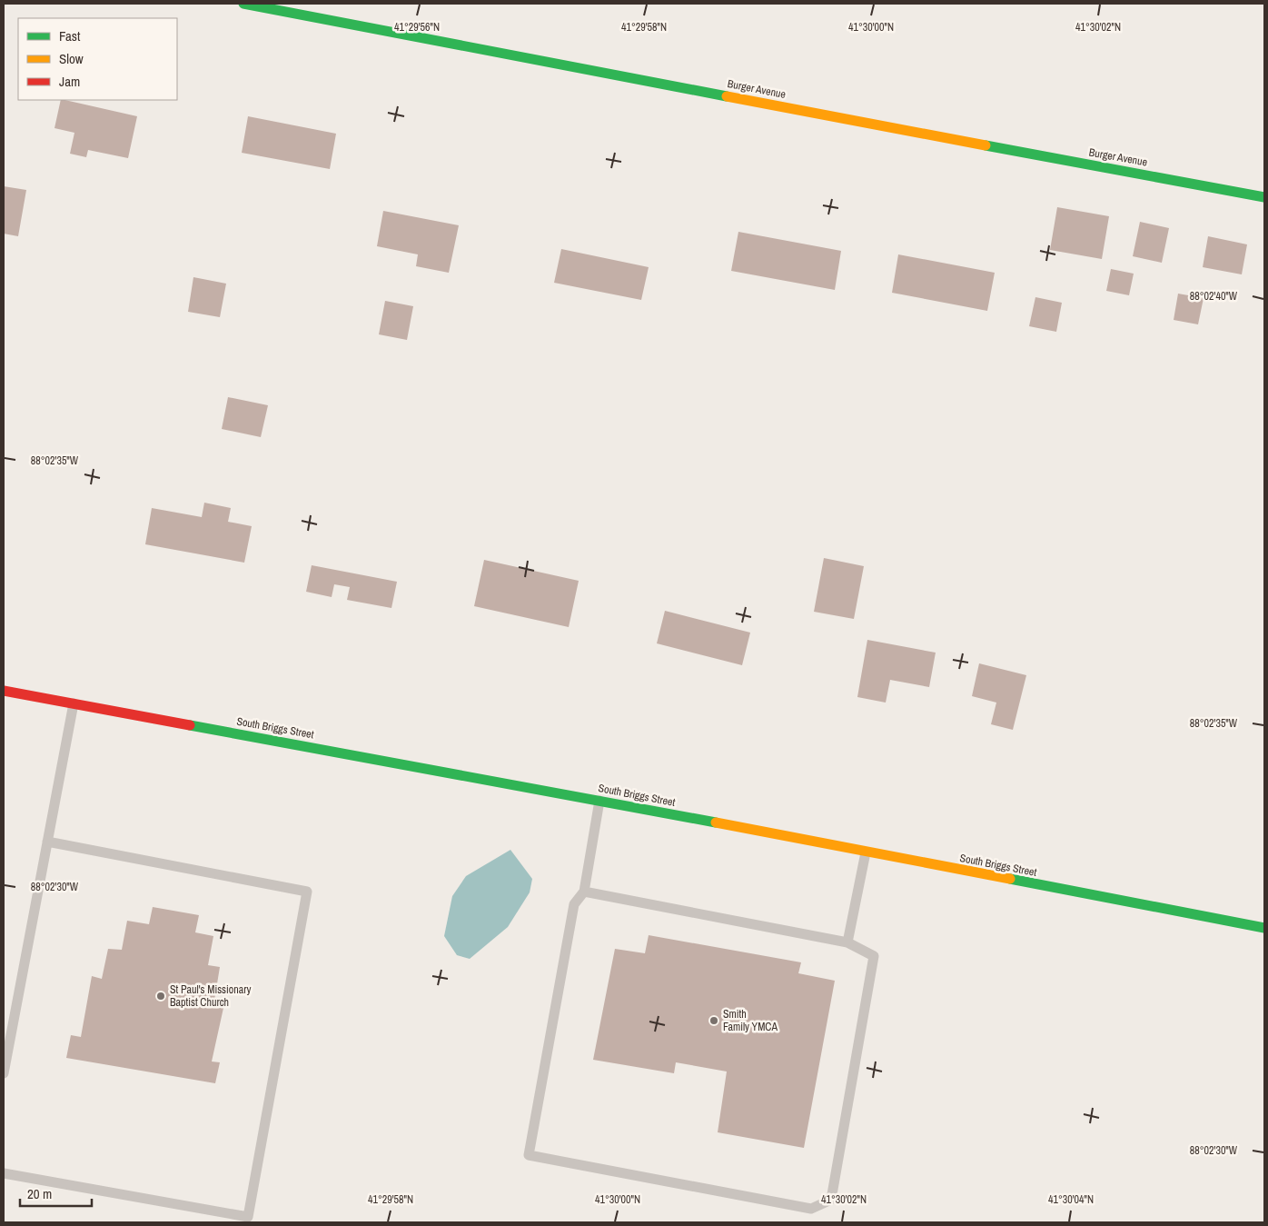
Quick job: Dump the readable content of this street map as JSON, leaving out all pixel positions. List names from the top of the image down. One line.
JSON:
{"streets":{"street":["Burger Avenue","South Briggs Street"]},"places":["St Paul's Missionary Baptist Church","Smith Family YMCA"],"legend":["Fast","Slow","Jam"],"scale_bar":"20 m","coordinates":["41°29'56\"N","41°29'58\"N","41°30'00\"N","41°30'02\"N","88°02'40\"W","88°02'35\"W","88°02'30\"W","41°30'04\"N"]}
